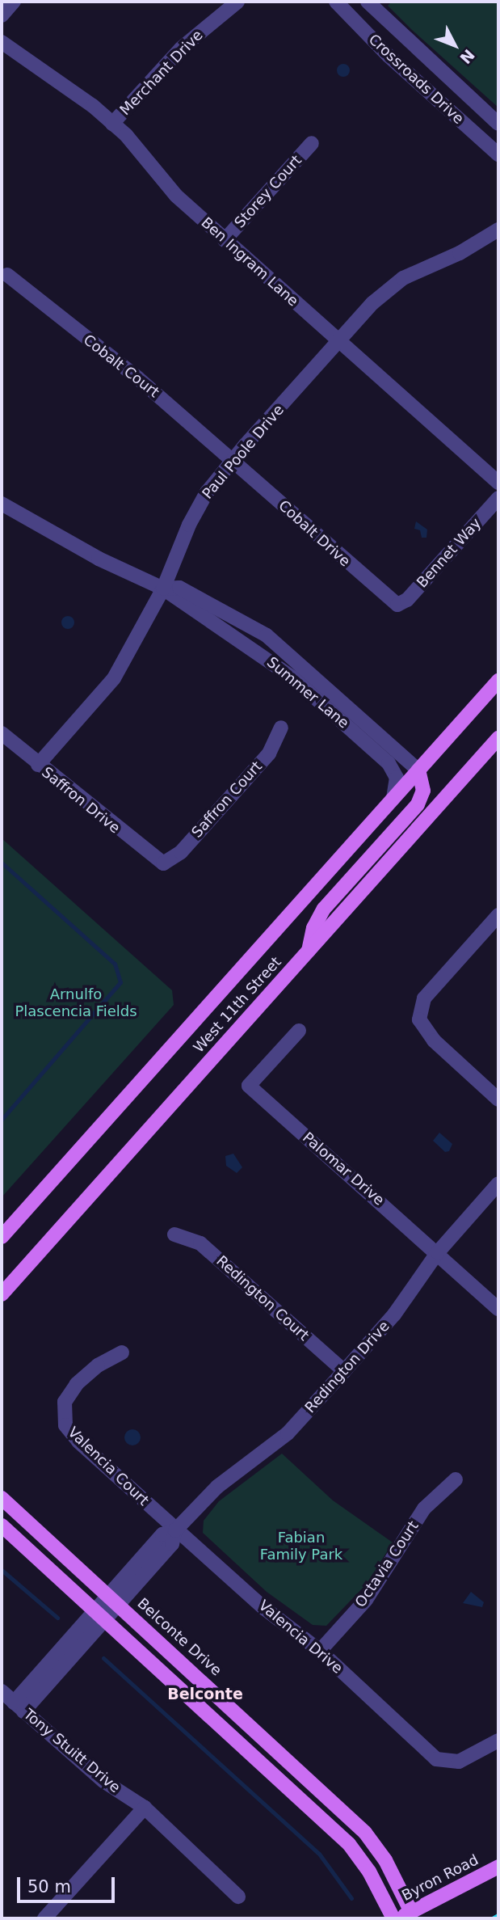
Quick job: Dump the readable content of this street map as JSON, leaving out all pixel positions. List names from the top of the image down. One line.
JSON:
{"streets":{"main road":["West 11th Street","Belconte Drive","Byron Road"],"street":["Merchant Drive","Crossroads Drive","Storey Court","Ben Ingram Lane","Cobalt Court","Paul Poole Drive","Cobalt Drive","Bennet Way","Summer Lane","Saffron Court","Saffron Drive","Palomar Drive","Redington Court","Redington Drive","Valencia Court","Octavia Court","Valencia Drive","Tony Stuitt Drive"]},"crossings":[["Merchant Drive","Ben Ingram Lane"],["Storey Court","Ben Ingram Lane"],["Ben Ingram Lane","Paul Poole Drive"],["Cobalt Court","Paul Poole Drive"],["Cobalt Court","Cobalt Drive"],["Paul Poole Drive","Cobalt Drive"],["Paul Poole Drive","Summer Lane"],["Paul Poole Drive","Saffron Drive"],["Cobalt Drive","Bennet Way"],["Summer Lane","West 11th Street"],["Saffron Court","Saffron Drive"],["Palomar Drive","Redington Drive"],["Redington Court","Redington Drive"],["Redington Drive","Valencia Court"],["Redington Drive","Belconte Drive"],["Redington Drive","Valencia Drive"],["Redington Drive","Tony Stuitt Drive"],["Valencia Court","Valencia Drive"],["Octavia Court","Valencia Drive"],["Belconte Drive","Byron Road"]],"districts":["Belconte"],"parks":["Arnulfo Plascencia Fields","Fabian Family Park"],"scale_bar":"50 m","north":"bottom right"}
